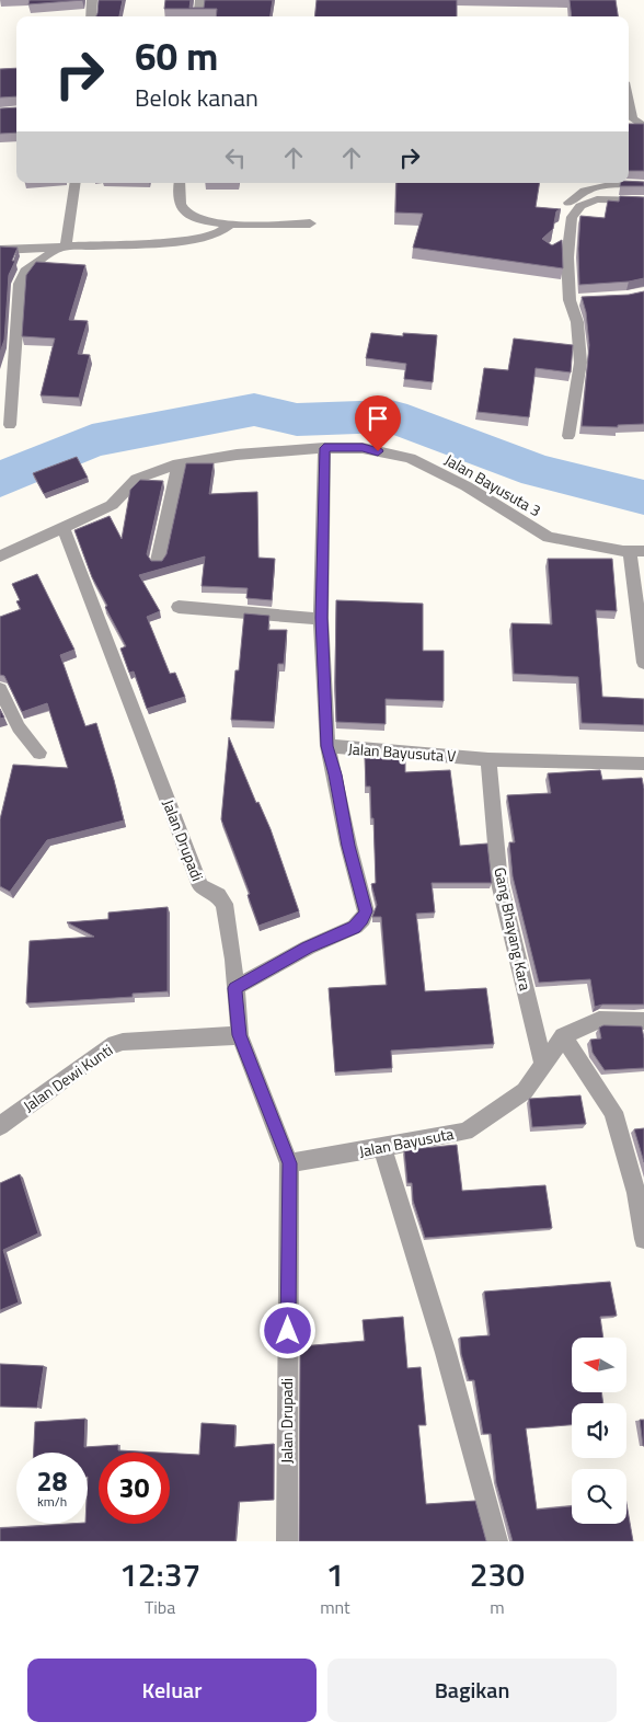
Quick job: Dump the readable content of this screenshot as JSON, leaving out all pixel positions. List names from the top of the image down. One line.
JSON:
{"streets":{"street":["Jalan Bayusuta 3","Jalan Bayusuta V","Jalan Drupadi","Gang Bhayang Kara","Jalan Dewi Kunti","Jalan Bayusuta"]},"crossings":[["Jalan Bayusuta 3","Jalan Bayusuta V"],["Jalan Bayusuta V","Gang Bhayang Kara"],["Jalan Drupadi","Jalan Dewi Kunti"],["Jalan Drupadi","Jalan Bayusuta"],["Gang Bhayang Kara","Jalan Bayusuta"]],"north":"left","page":{"turn":["60 m","Belok kanan"],"speed":"28 km/h","limit":"30","eta":["12:37","Tiba","1","mnt","230","m"],"buttons":["Keluar","Bagikan"]}}
